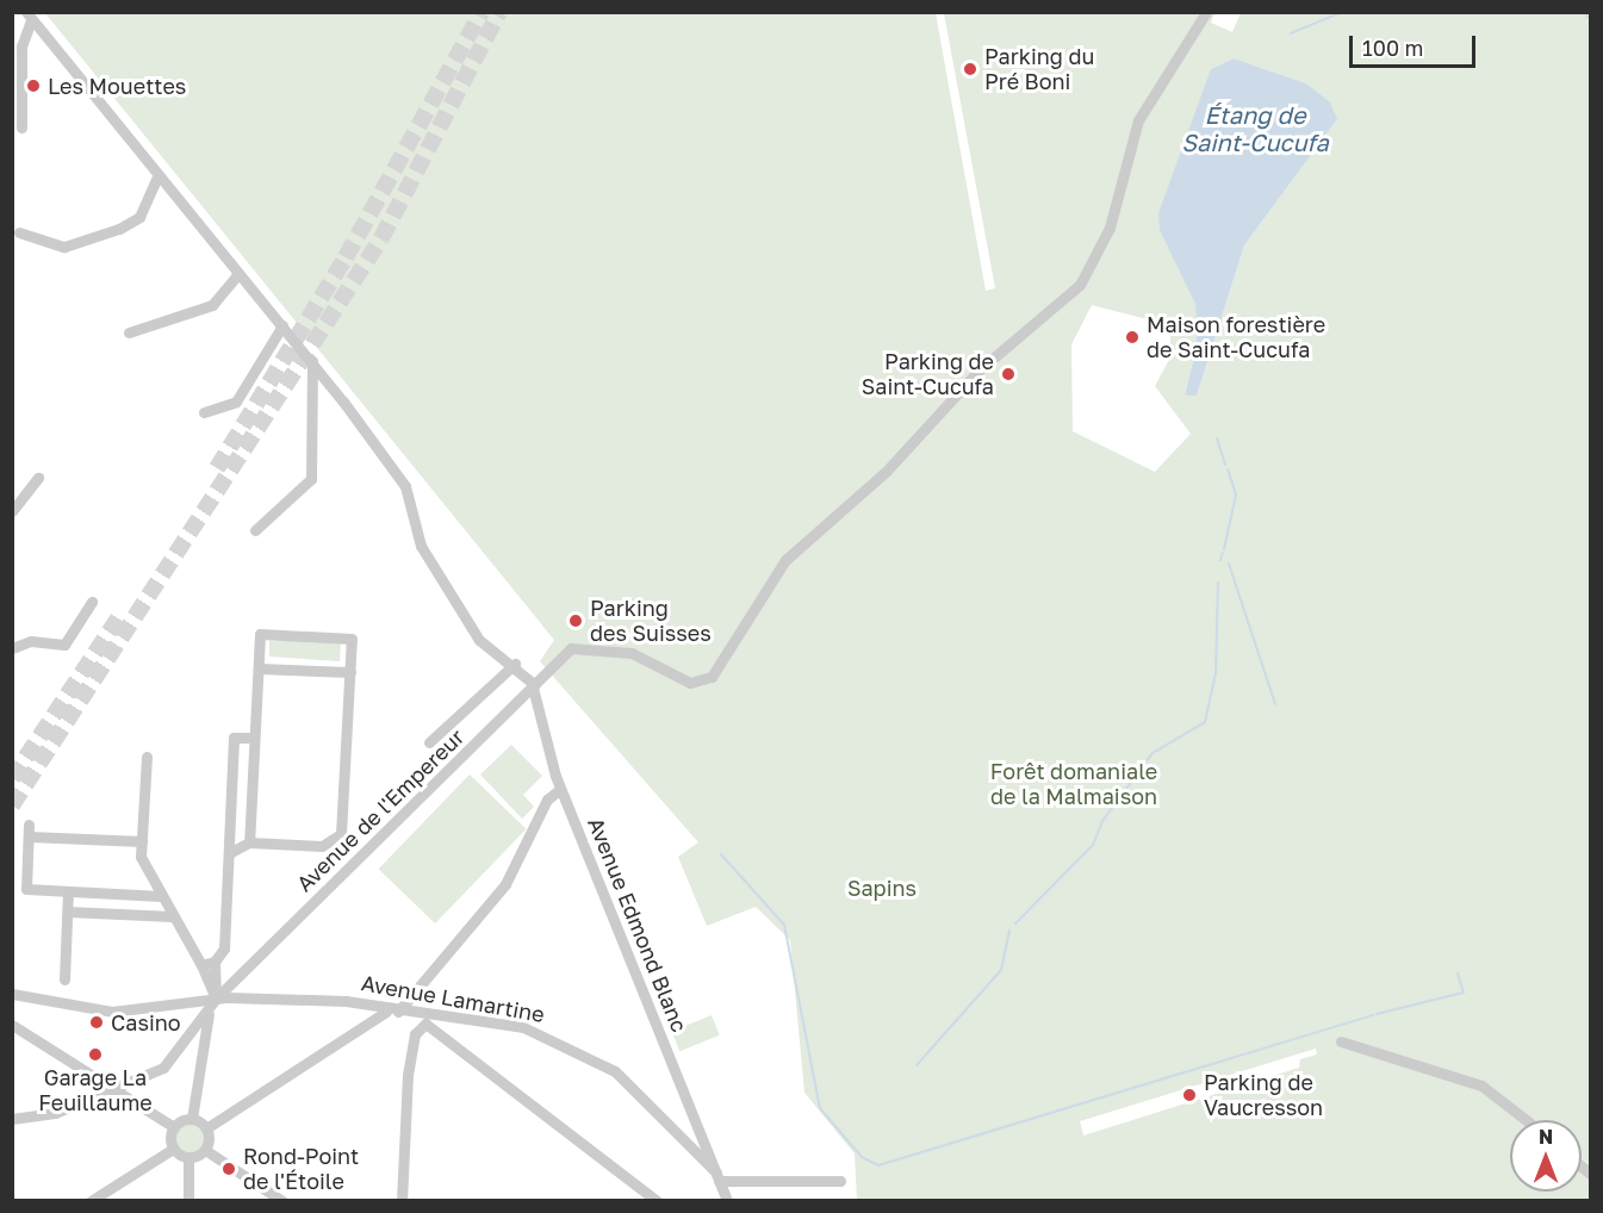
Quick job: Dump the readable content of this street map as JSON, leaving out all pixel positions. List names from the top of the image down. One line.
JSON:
{"streets":{"street":["Avenue de l'Empereur","Avenue Edmond Blanc","Avenue Lamartine"]},"crossings":[["Avenue de l'Empereur","Avenue Edmond Blanc"],["Avenue de l'Empereur","Avenue Lamartine"],["Avenue Edmond Blanc","Avenue Lamartine"]],"water":["Étang de Saint-Cucufa"],"parks":["Forêt domaniale de la Malmaison","Sapins"],"places":["Parking du Pré Boni","Les Mouettes","Maison forestière de Saint-Cucufa","Parking de Saint-Cucufa","Parking des Suisses","Casino","Garage La Feuillaume","Parking de Vaucresson","Rond-Point de l'Étoile"],"scale_bar":"100 m","north":"top"}
